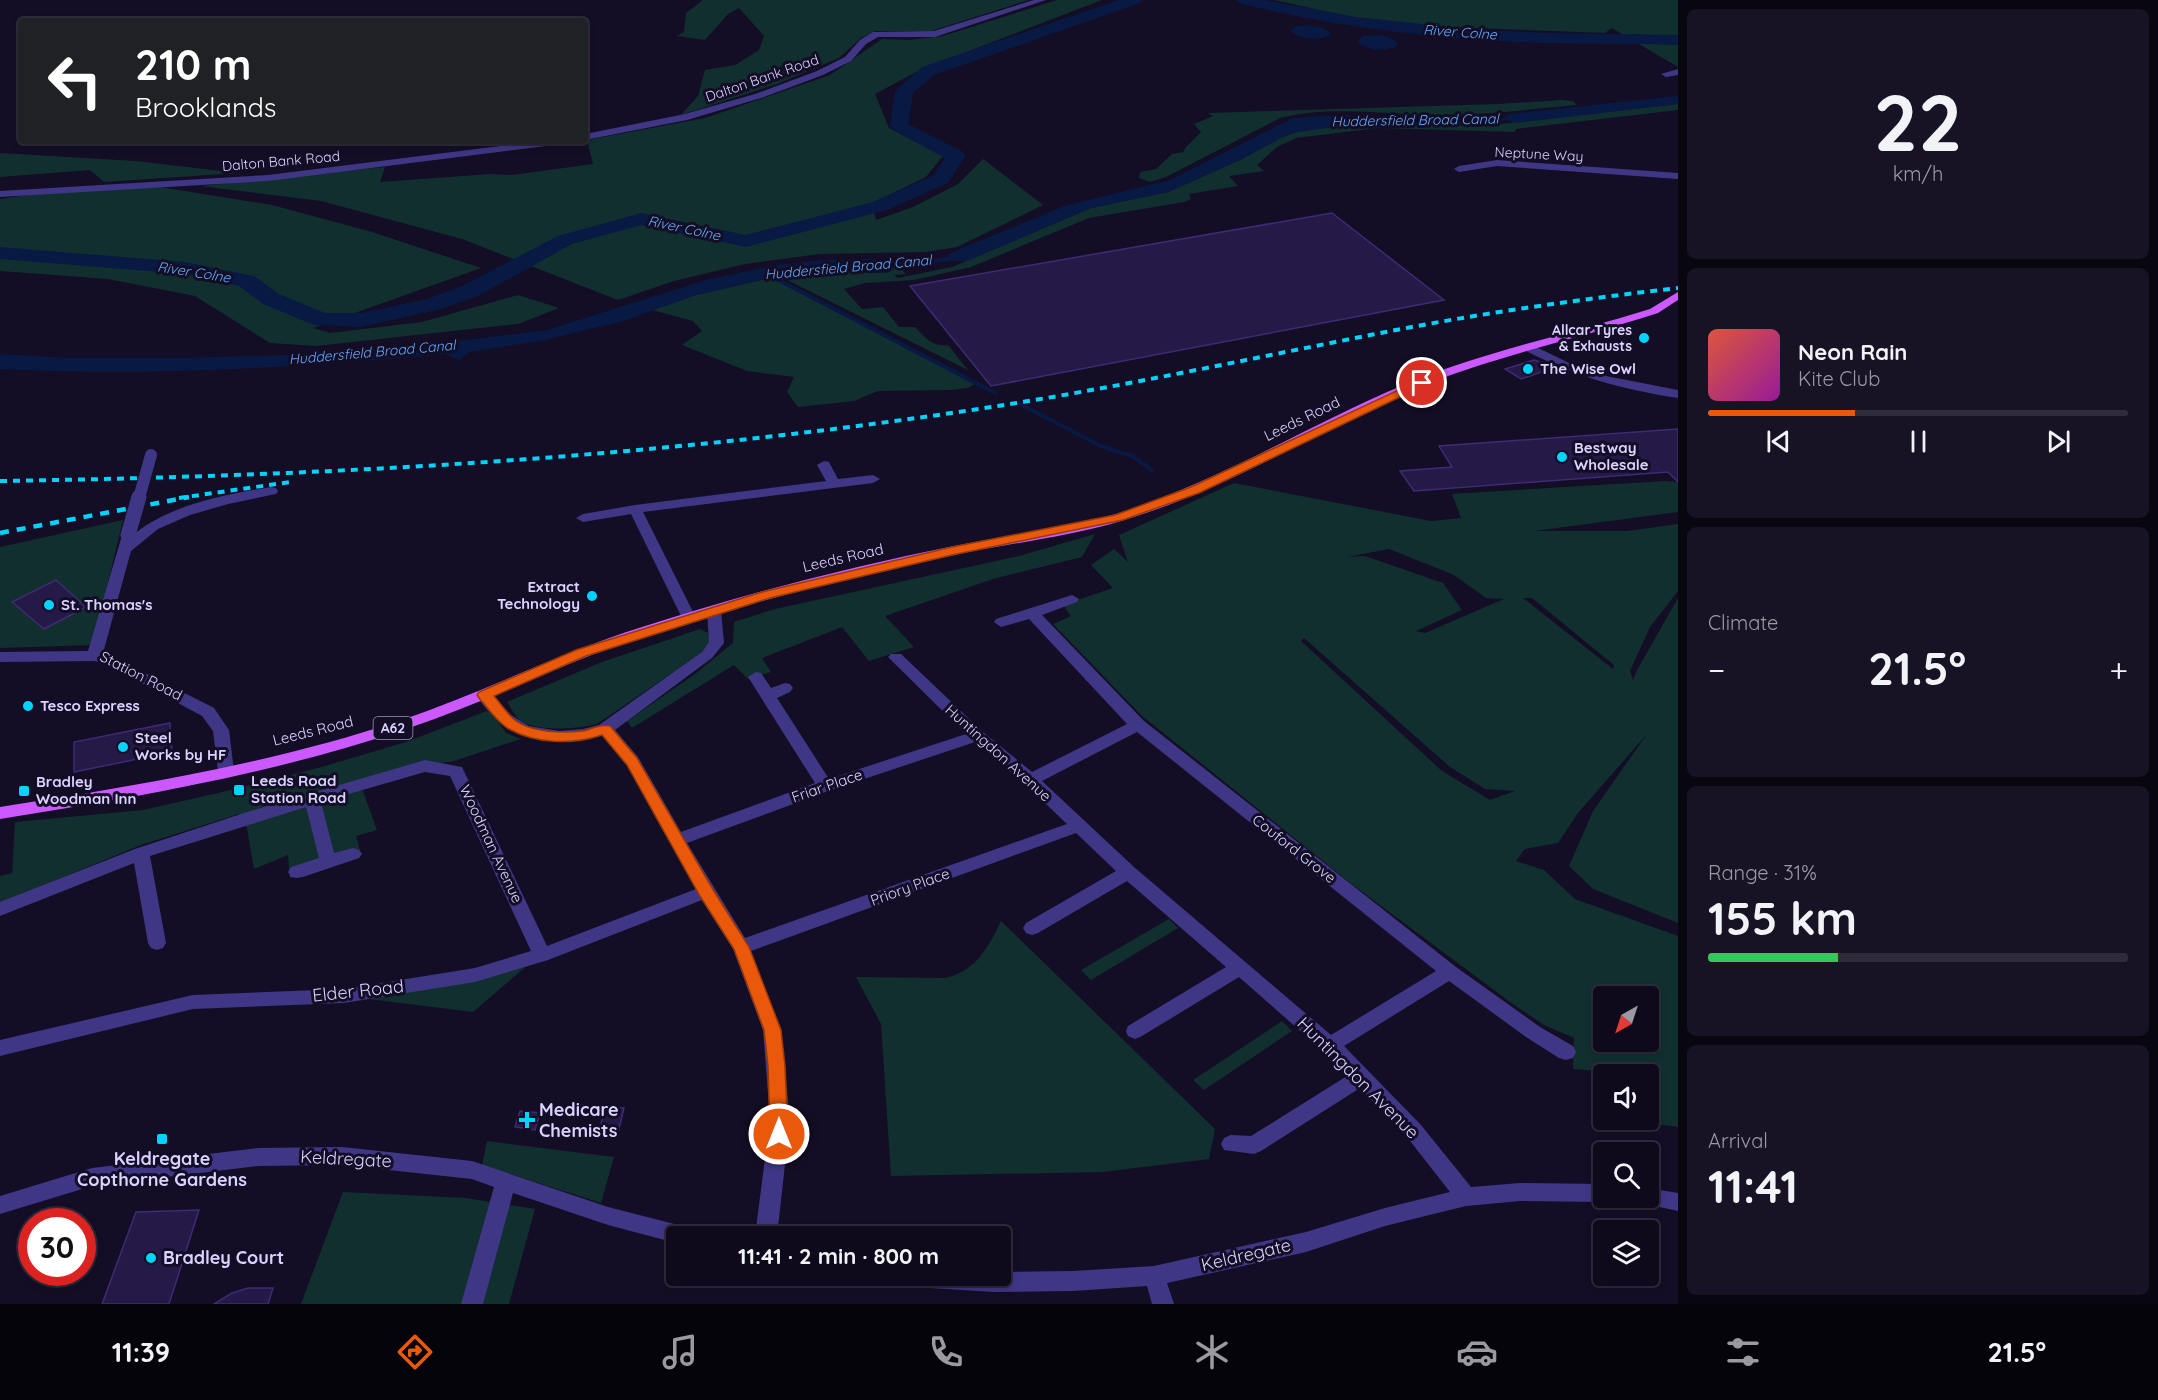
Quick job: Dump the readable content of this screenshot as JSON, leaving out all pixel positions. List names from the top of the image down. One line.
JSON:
{"streets":{"main road":["Leeds Road","A62"],"street":["Dalton Bank Road","Neptune Way","Station Road","Huntingdon Avenue","Friar Place","Woodman Avenue","Couford Grove","Priory Place","Elder Road","Keldregate"]},"crossings":[["Leeds Road","Station Road"],["Huntingdon Avenue","Friar Place"],["Huntingdon Avenue","Priory Place"],["Huntingdon Avenue","Keldregate"],["Woodman Avenue","Elder Road"]],"water":["River Colne","Huddersfield Broad Canal"],"places":{"other":["Allcar Tyres & Exhausts","The Wise Owl","Bestway Wholesale","Extract Technology","St. Thomas's","Tesco Express","Steel Works by HF","Bradley Court"],"transit":["Leeds Road Station Road","Bradley Woodman Inn","Keldregate Copthorne Gardens"],"health":["Medicare Chemists"]},"north":"bottom left","page":{"tile":[["22","km/h"],"Climate",["Range · 31%","155 km"],["Arrival","11:41"]],"turn":["210 m","Brooklands"],"song":["Neon Rain","Kite Club"],"heat":["−","21.5°","+"],"limit":"30","trip":"11:41 · 2 min · 800 m","tabs":["11:39","21.5°"]}}
